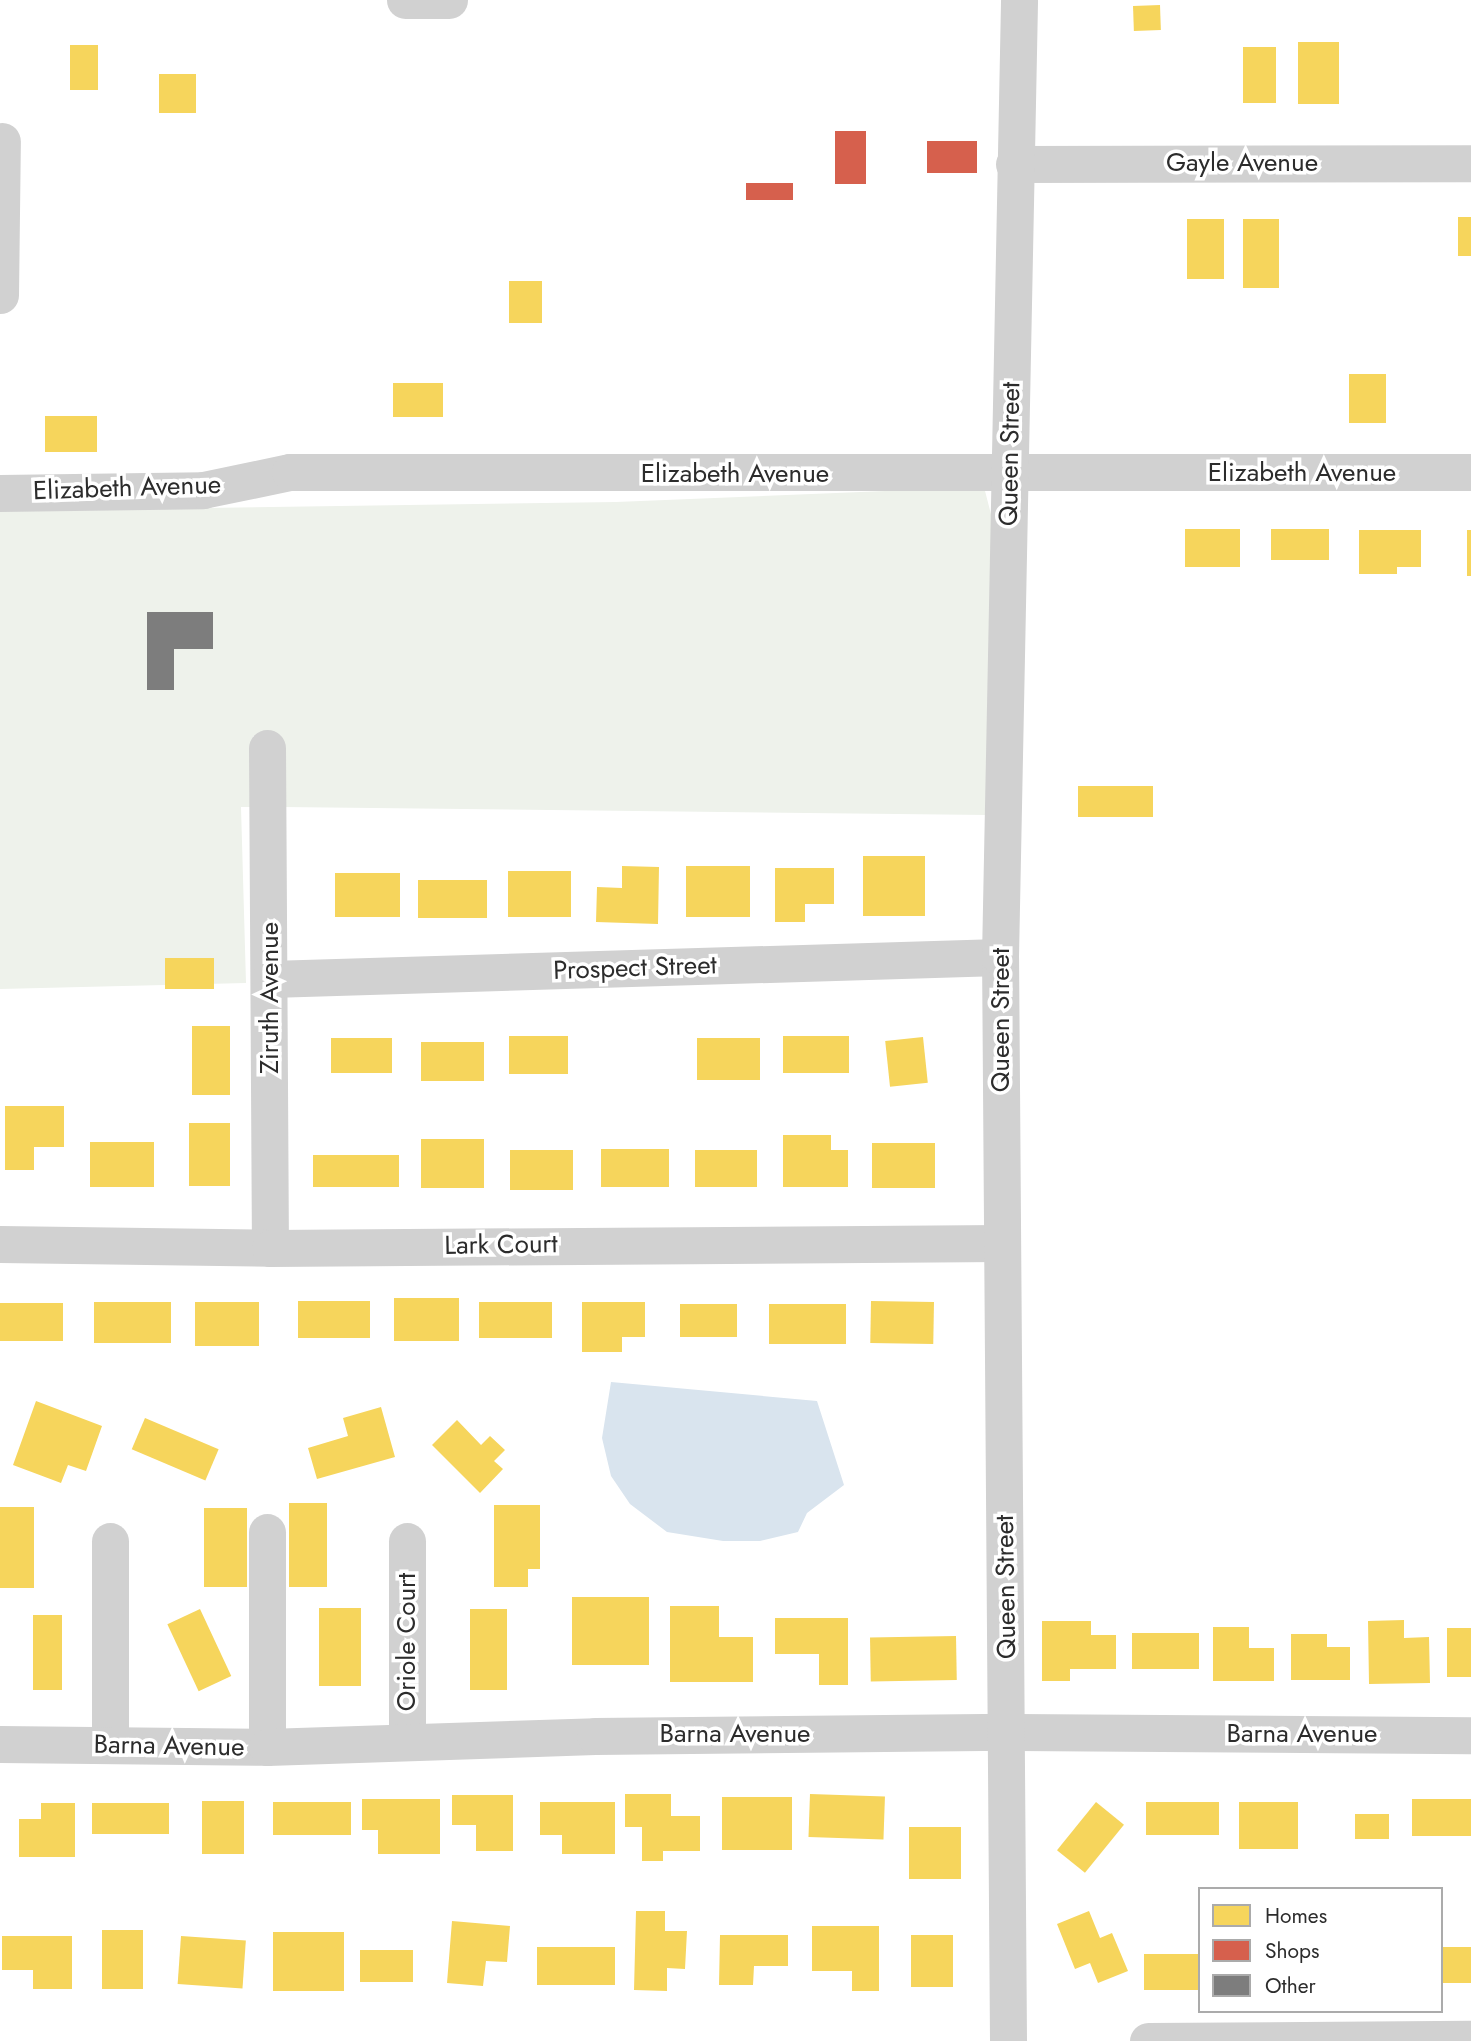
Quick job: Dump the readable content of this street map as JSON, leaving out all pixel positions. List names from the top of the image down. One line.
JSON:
{"streets":{"street":["Gayle Avenue","Queen Street","Elizabeth Avenue","Prospect Street","Ziruth Avenue","Lark Court","Oriole Court","Barna Avenue"]},"crossings":[["Gayle Avenue","Queen Street"],["Queen Street","Elizabeth Avenue"],["Queen Street","Prospect Street"],["Queen Street","Lark Court"],["Queen Street","Barna Avenue"],["Prospect Street","Ziruth Avenue"],["Ziruth Avenue","Lark Court"],["Oriole Court","Barna Avenue"]],"legend":["Homes","Shops","Other"]}
